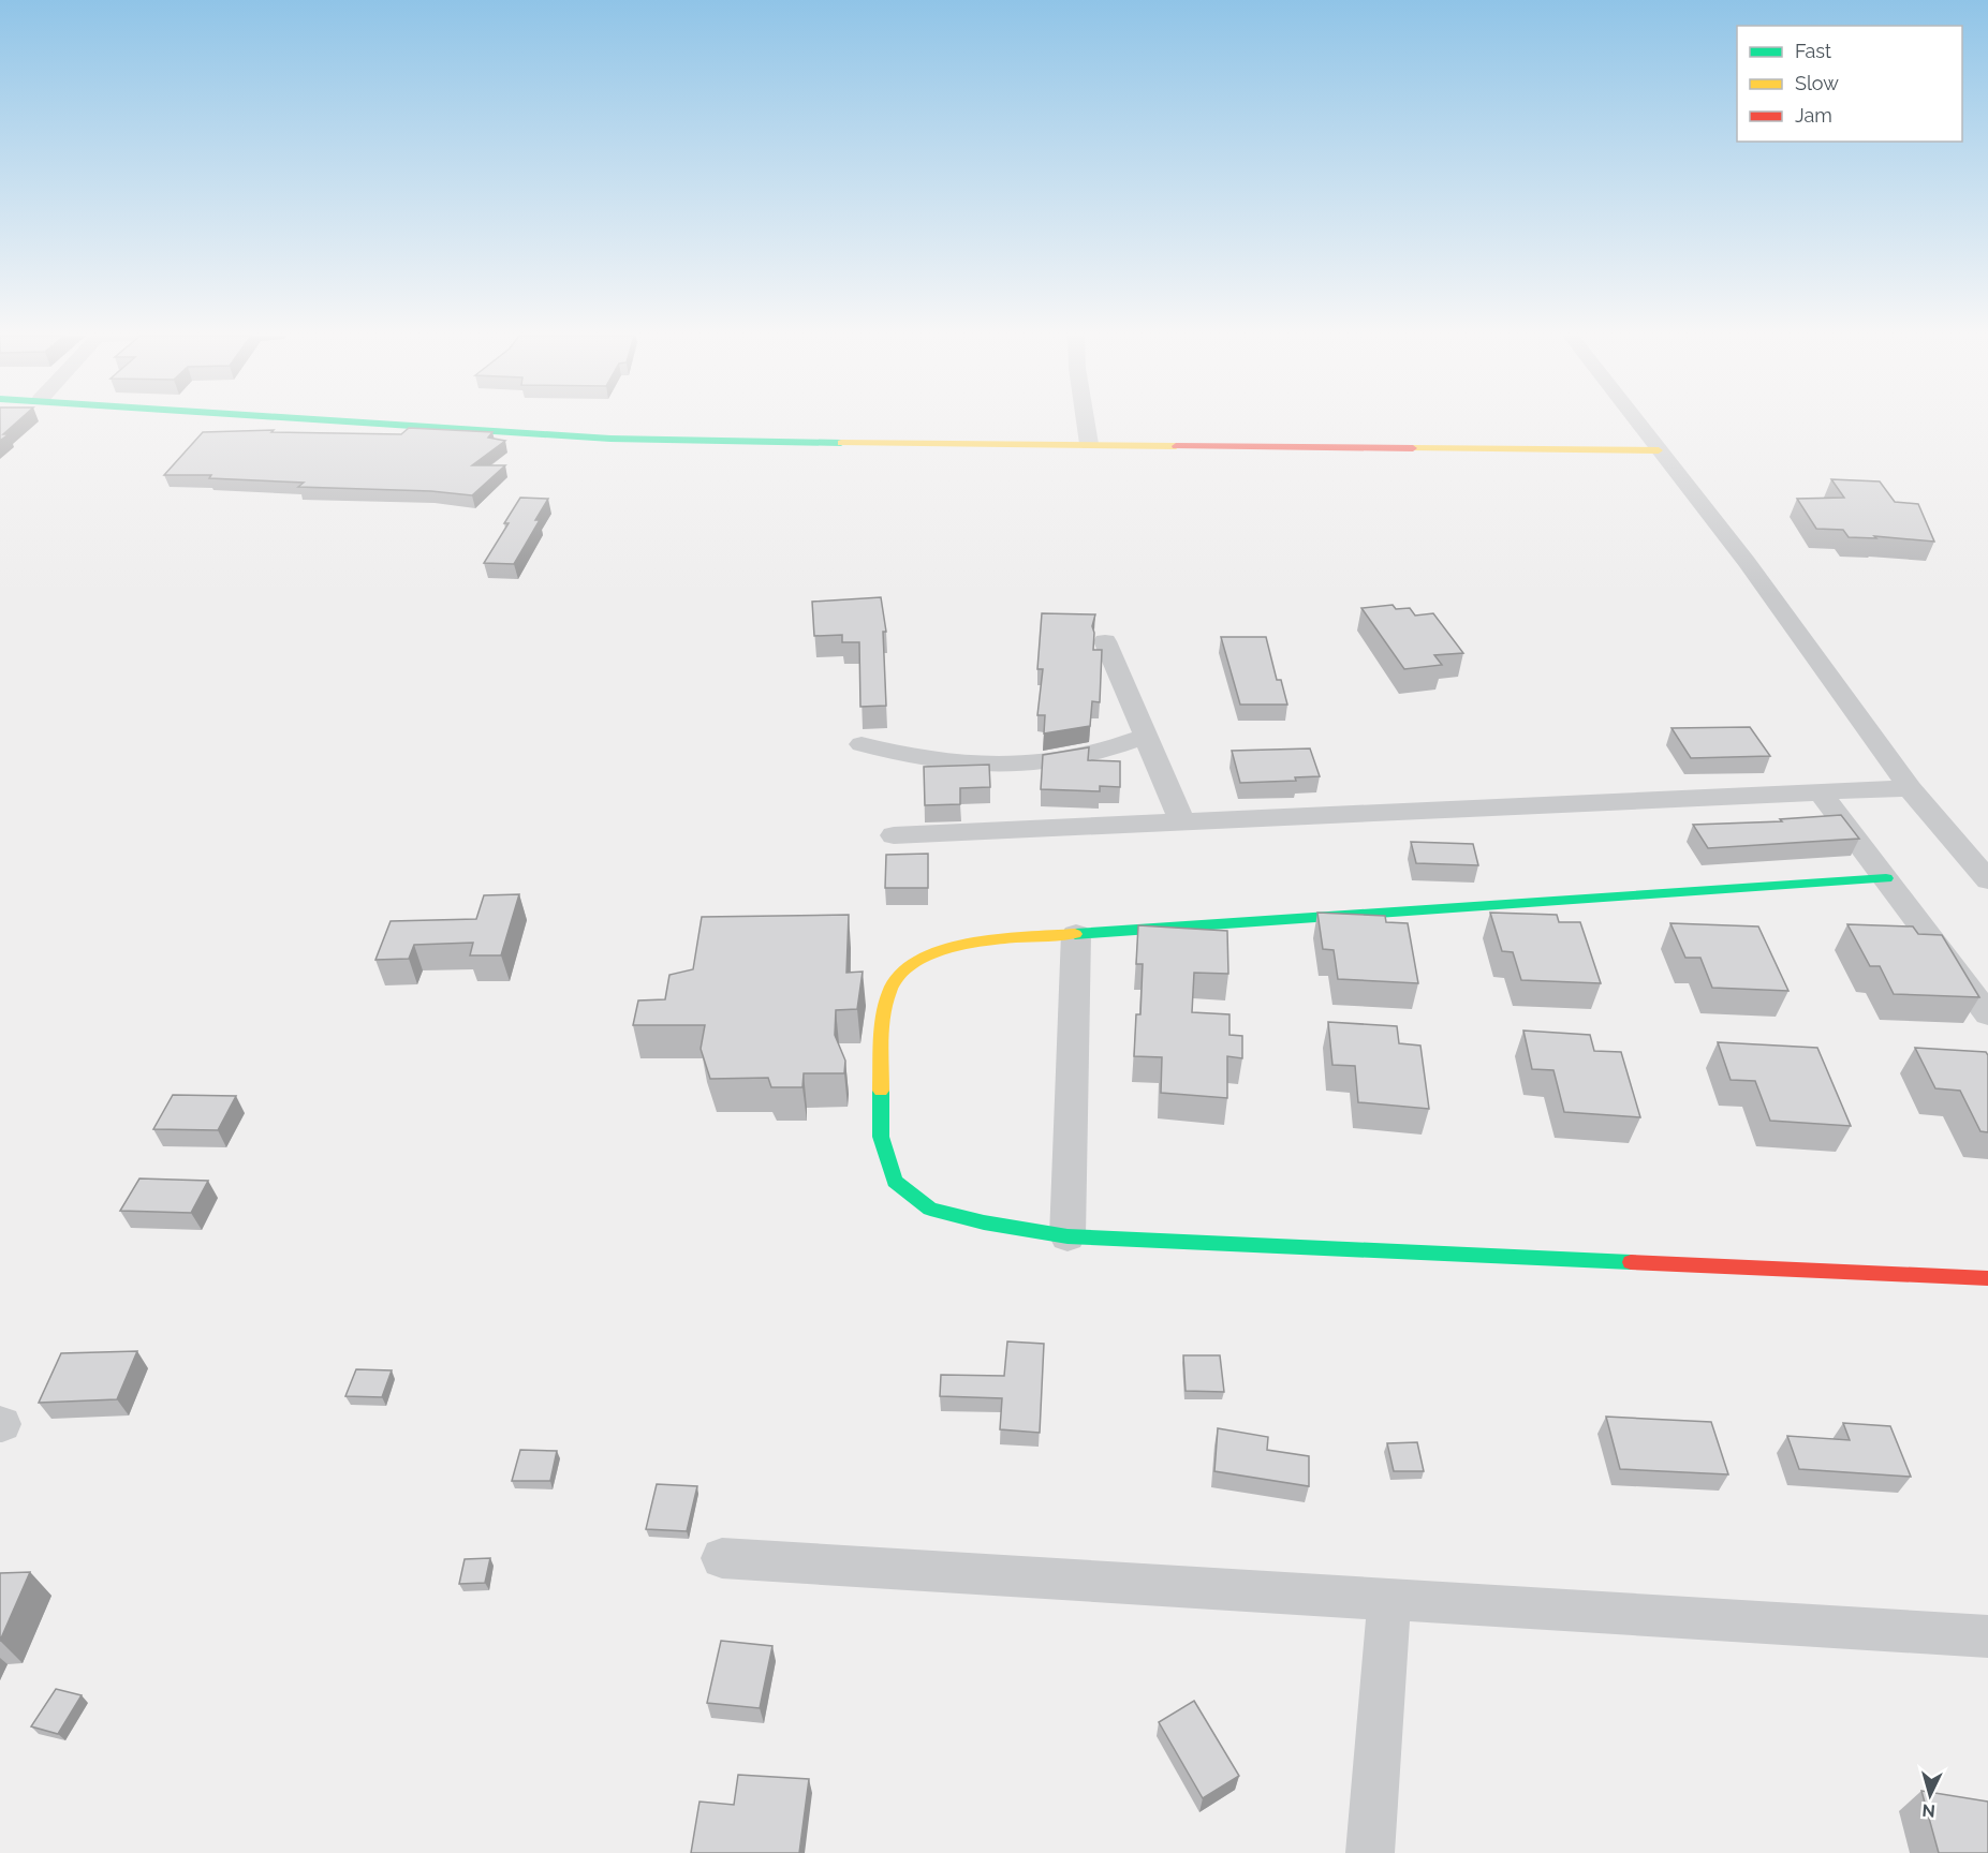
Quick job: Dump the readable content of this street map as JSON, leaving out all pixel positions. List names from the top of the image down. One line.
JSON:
{"legend":["Fast","Slow","Jam"],"north":"bottom"}
